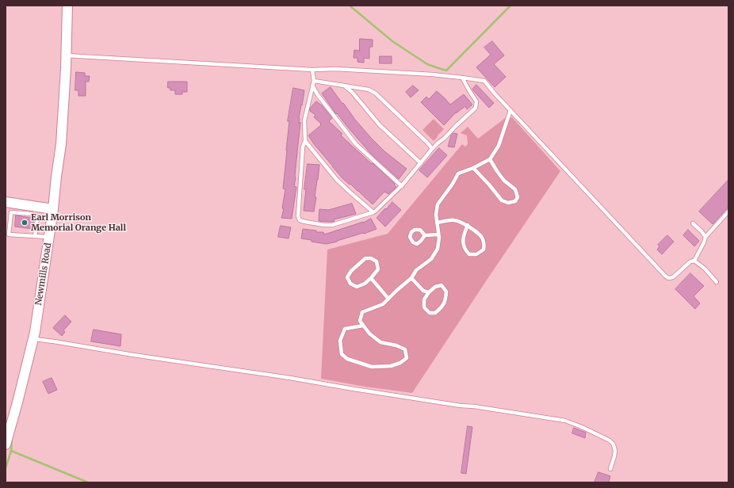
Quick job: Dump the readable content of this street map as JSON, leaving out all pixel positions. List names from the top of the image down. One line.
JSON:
{"streets":{"street":["Newmills Road"]},"places":["Earl Morrison Memorial Orange Hall"]}
